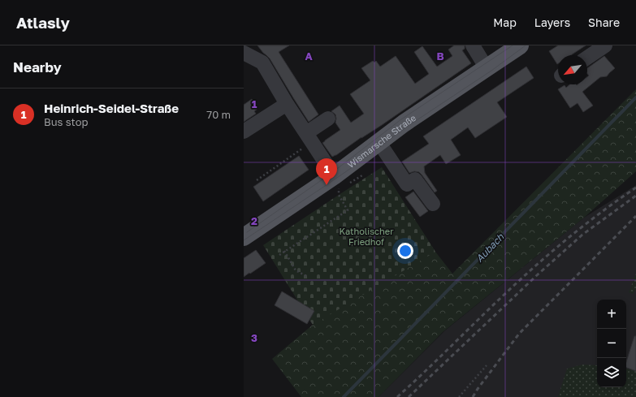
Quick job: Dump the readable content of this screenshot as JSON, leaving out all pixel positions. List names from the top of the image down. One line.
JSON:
{"streets":{"main road":["Wismarsche Straße"]},"water":["Aubach"],"parks":["Katholischer Friedhof"],"north":"bottom left","page":{"header":"Atlasly","nav":["Map","Layers","Share"],"heading":"Nearby","list":[{"mark":"1","name":"Heinrich-Seidel-Straße","note":"Bus stop","value":"70 m"}],"pins":"1","map_buttons":["+","−"]},"grid":{"columns":["A","B"],"rows":["1","2","3"]}}
